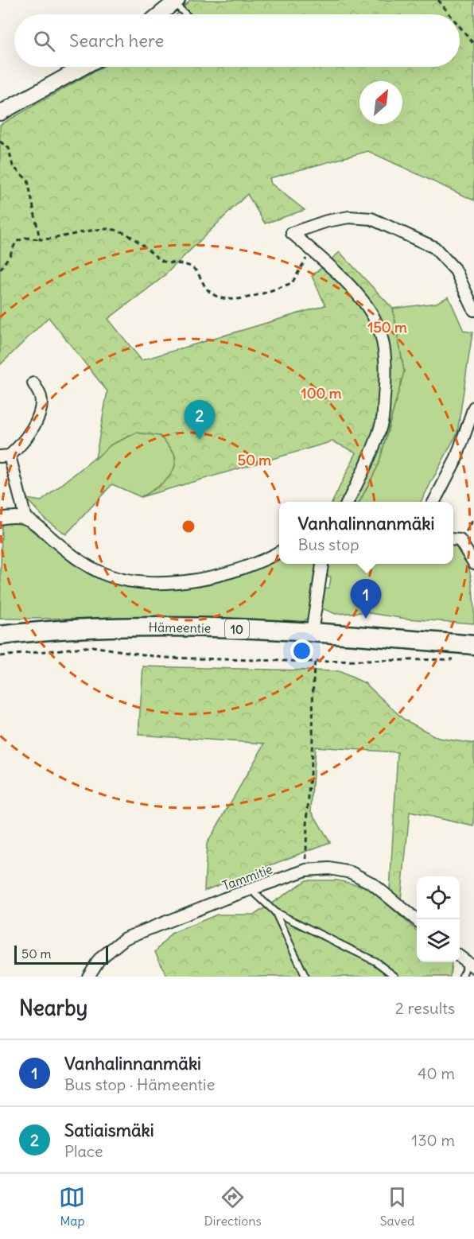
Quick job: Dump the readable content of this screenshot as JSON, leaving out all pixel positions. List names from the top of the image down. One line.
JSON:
{"streets":{"highway":["Hämeentie","10"],"street":["Tammitie"]},"scale_bar":"50 m","north":"top right","page":{"search":"Search here","pins":["2","1"],"popup":["Vanhalinnanmäki","Bus stop"],"scale":"50 m","heading":["Nearby","2 results"],"list":[{"mark":"1","name":"Vanhalinnanmäki","note":"Bus stop · Hämeentie","value":"40 m"},{"mark":"2","name":"Satiaismäki","note":"Place","value":"130 m"}],"nav":["Map","Directions","Saved"]},"rings":["150 m","100 m","50 m"]}
